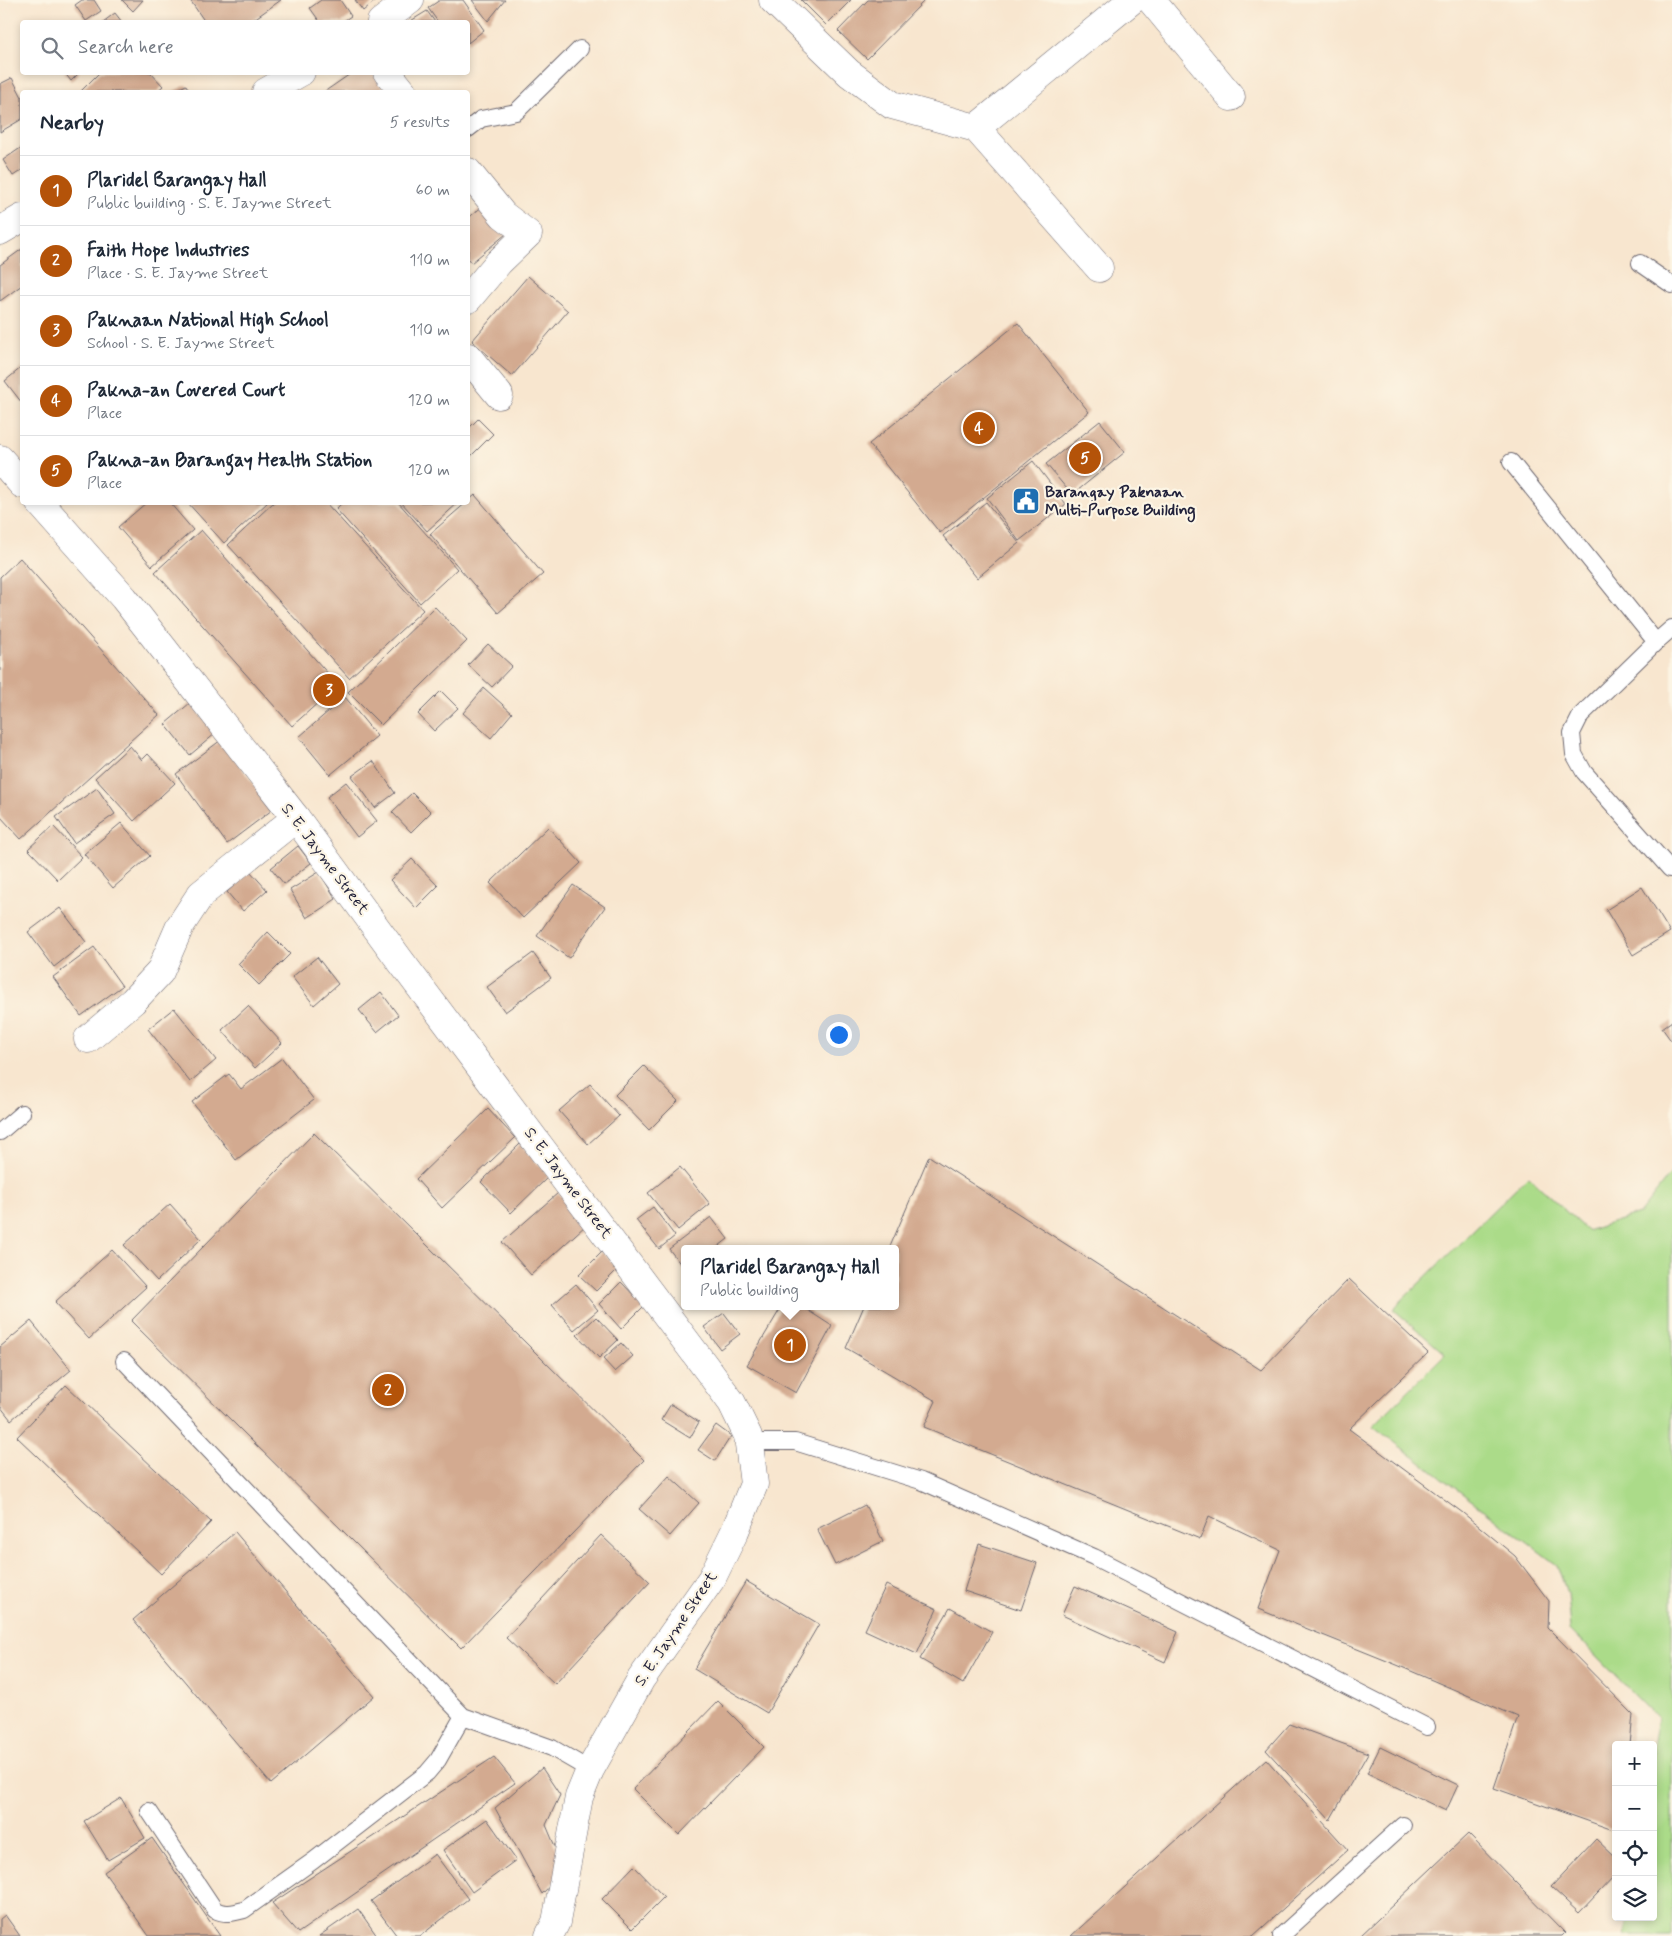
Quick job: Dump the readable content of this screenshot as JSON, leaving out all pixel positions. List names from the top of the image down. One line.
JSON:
{"streets":{"street":["S. E. Jayme Street"]},"places":{"public building":["Barangay Paknaan Multi-Purpose Building"]},"page":{"search":"Search here","heading":["Nearby","5 results"],"list":[{"mark":"1","name":"Plaridel Barangay Hall","note":"Public building · S. E. Jayme Street","value":"60 m"},{"mark":"2","name":"Faith Hope Industries","note":"Place · S. E. Jayme Street","value":"110 m"},{"mark":"3","name":"Paknaan National High School","note":"School · S. E. Jayme Street","value":"110 m"},{"mark":"4","name":"Pakna-an Covered Court","note":"Place","value":"120 m"},{"mark":"5","name":"Pakna-an Barangay Health Station","note":"Place","value":"120 m"}],"pins":["4","5","3","1","2"],"popup":["Plaridel Barangay Hall","Public building"],"map_buttons":["+","−"]}}
